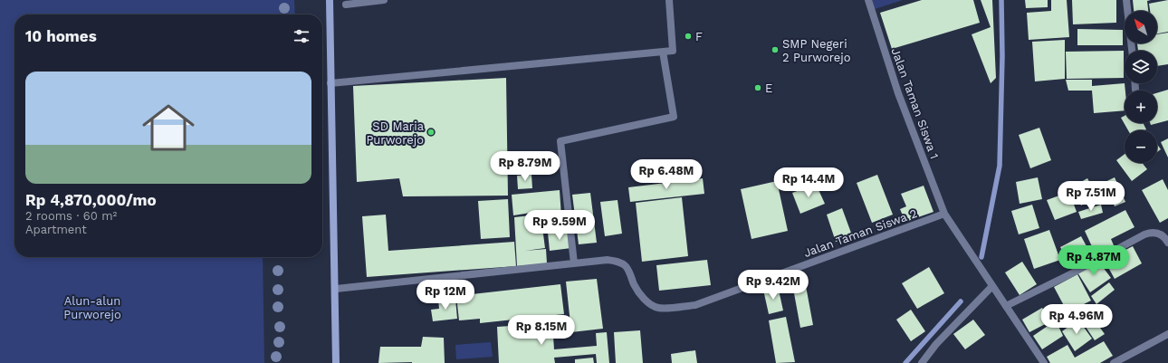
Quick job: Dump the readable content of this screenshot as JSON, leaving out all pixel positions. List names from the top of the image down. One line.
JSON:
{"streets":{"street":["Jalan Taman Siswa 1","Jalan Taman Siswa 2"]},"crossings":[["Jalan Taman Siswa 1","Jalan Taman Siswa 2"]],"parks":["Alun-alun Purworejo"],"places":["F","SMP Negeri 2 Purworejo","E","SD Maria Purworejo"],"north":"top left","page":{"map_buttons":["+","−"],"heading":"10 homes","list":[{"name":"Rp 4,870,000/mo","note":"2 rooms · 60 m² · Apartment"}],"price":["Rp 8.79M","Rp 6.48M","Rp 14.4M","Rp 7.51M","Rp 9.59M","Rp 4.87M","Rp 9.42M","Rp 12M","Rp 4.96M","Rp 8.15M"]}}
